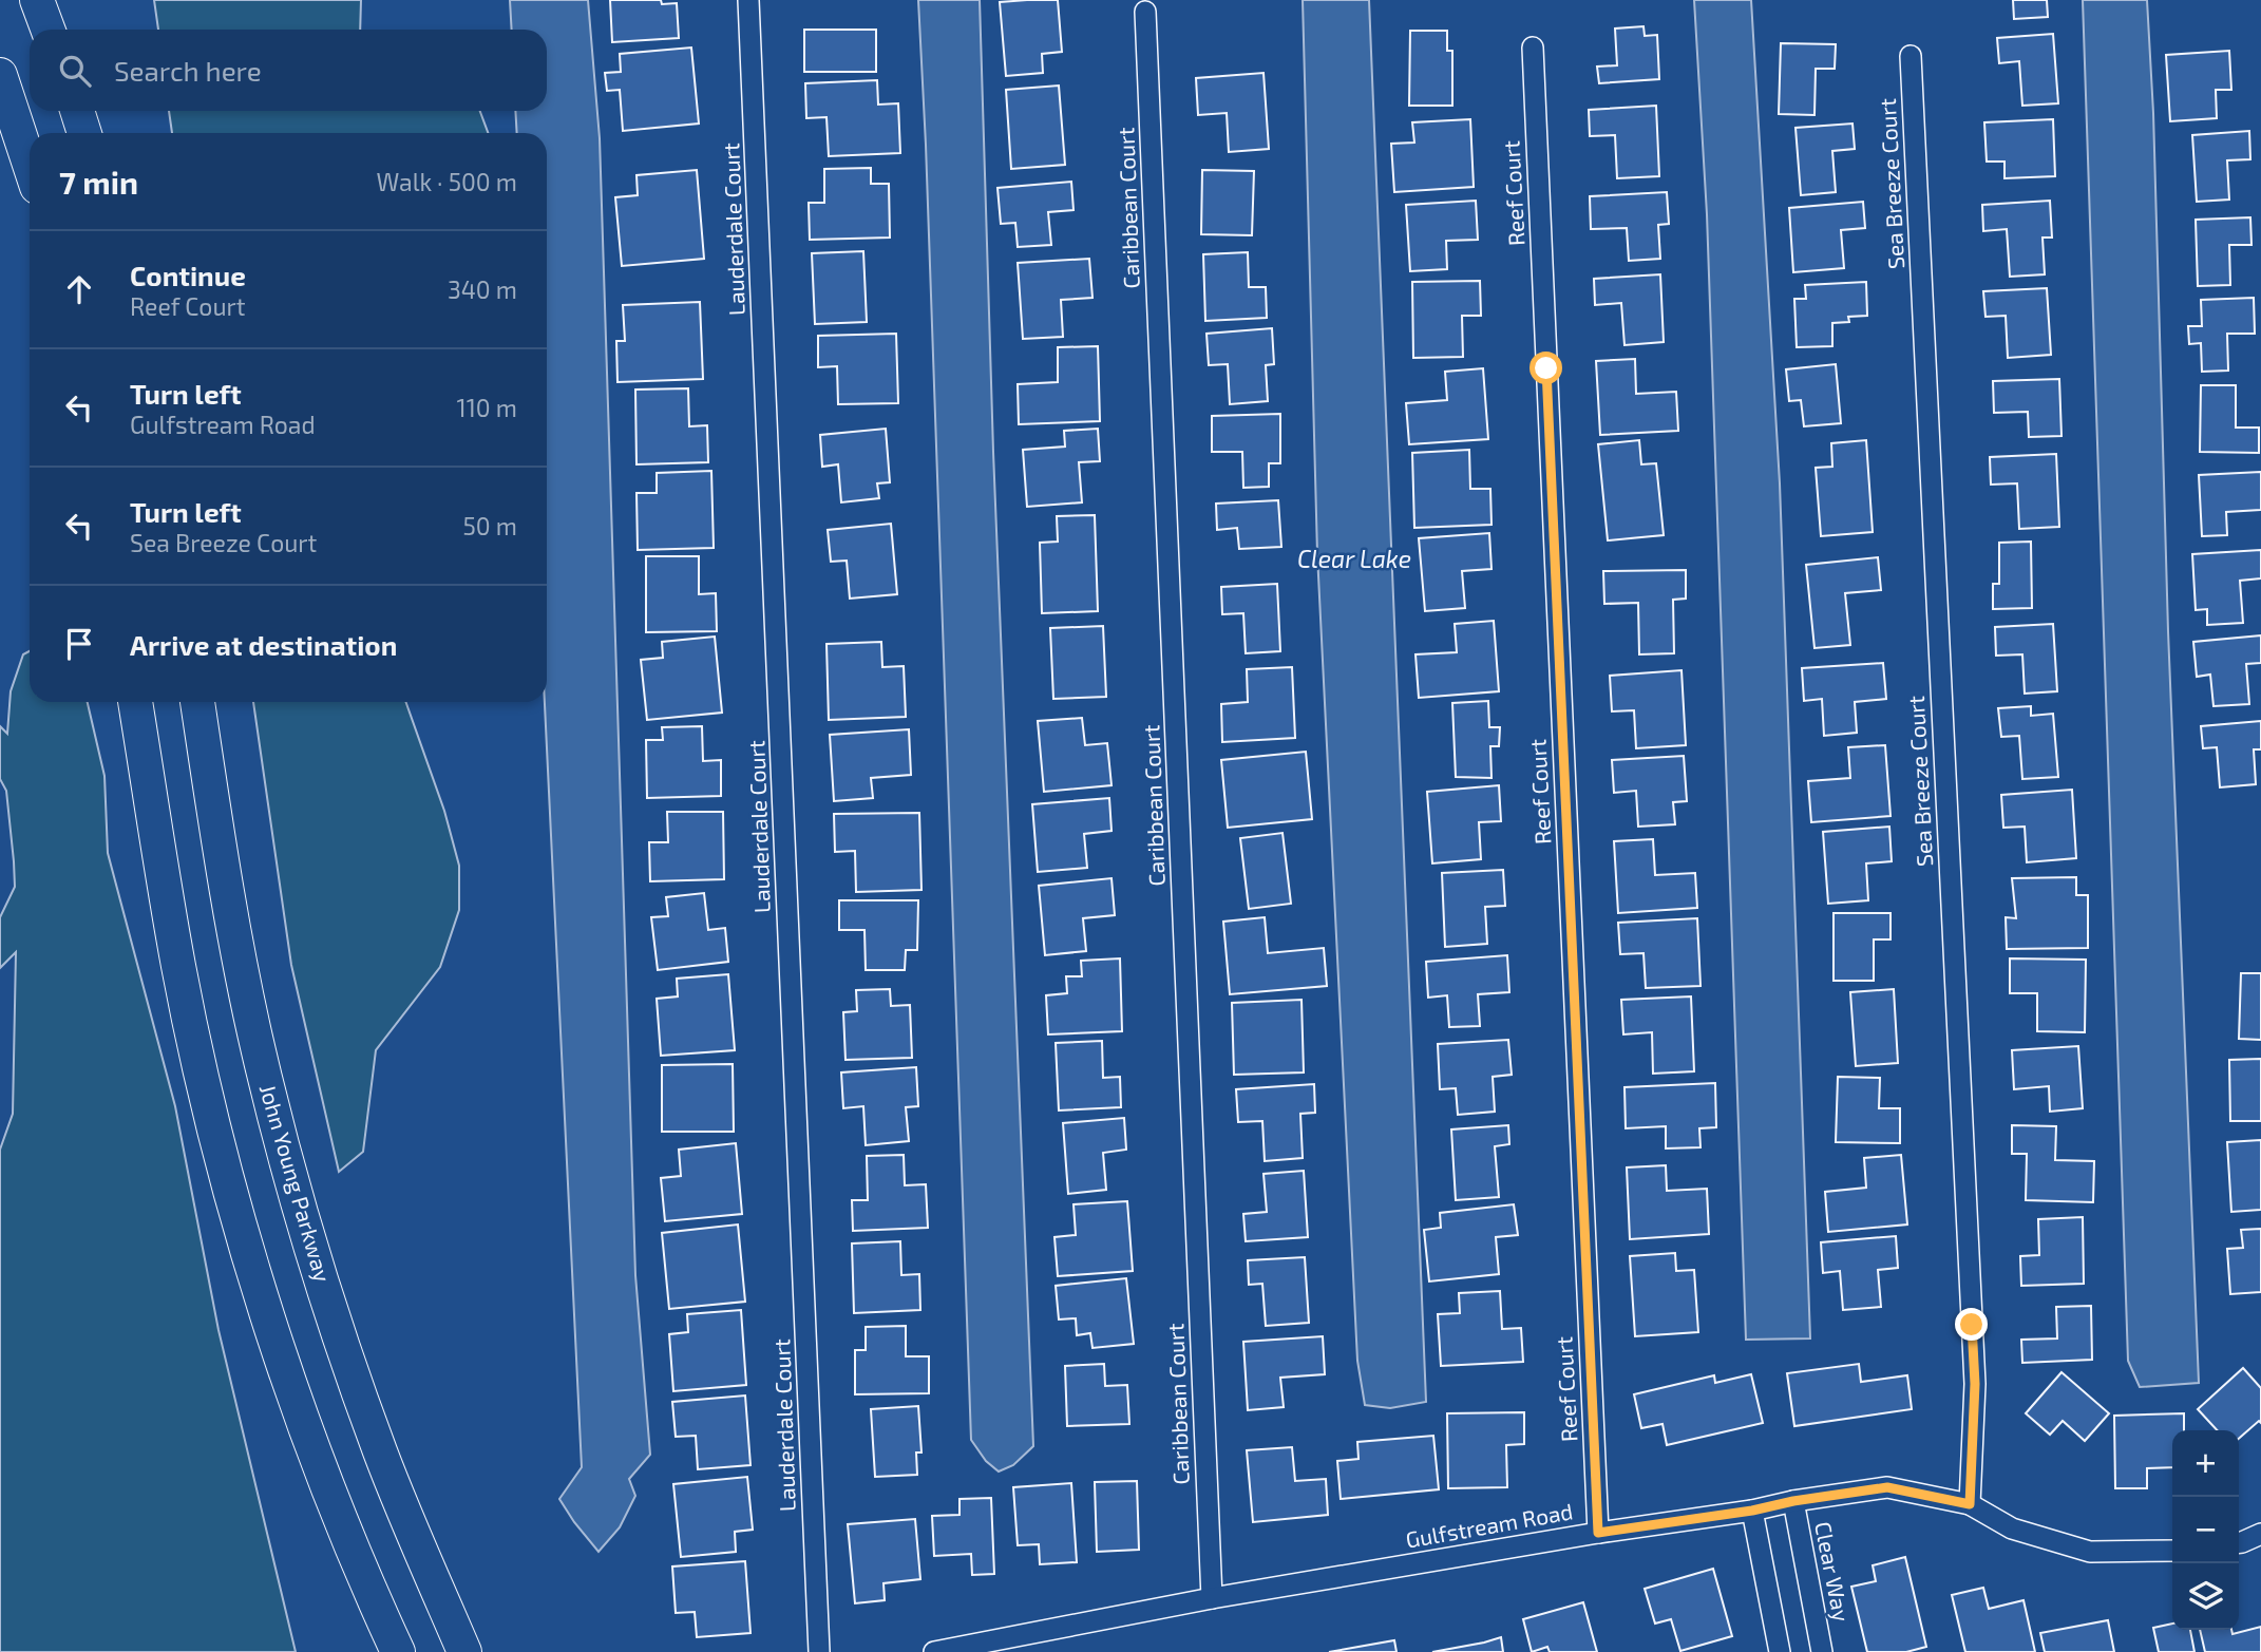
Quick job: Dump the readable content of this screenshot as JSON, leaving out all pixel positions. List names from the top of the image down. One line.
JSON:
{"streets":{"main road":["John Young Parkway"],"street":["Sea Breeze Court","Reef Court","Caribbean Court","Lauderdale Court","Gulfstream Road","Clear Way"]},"crossings":[["Sea Breeze Court","Gulfstream Road"],["Reef Court","Gulfstream Road"],["Caribbean Court","Gulfstream Road"],["Gulfstream Road","Clear Way"]],"water":["Clear Lake"],"page":{"search":"Search here","heading":["7 min","Walk · 500 m"],"list":[["Continue","Reef Court","340 m"],["Turn left","Gulfstream Road","110 m"],["Turn left","Sea Breeze Court","50 m"],"Arrive at destination"],"map_buttons":["+","−"]}}
